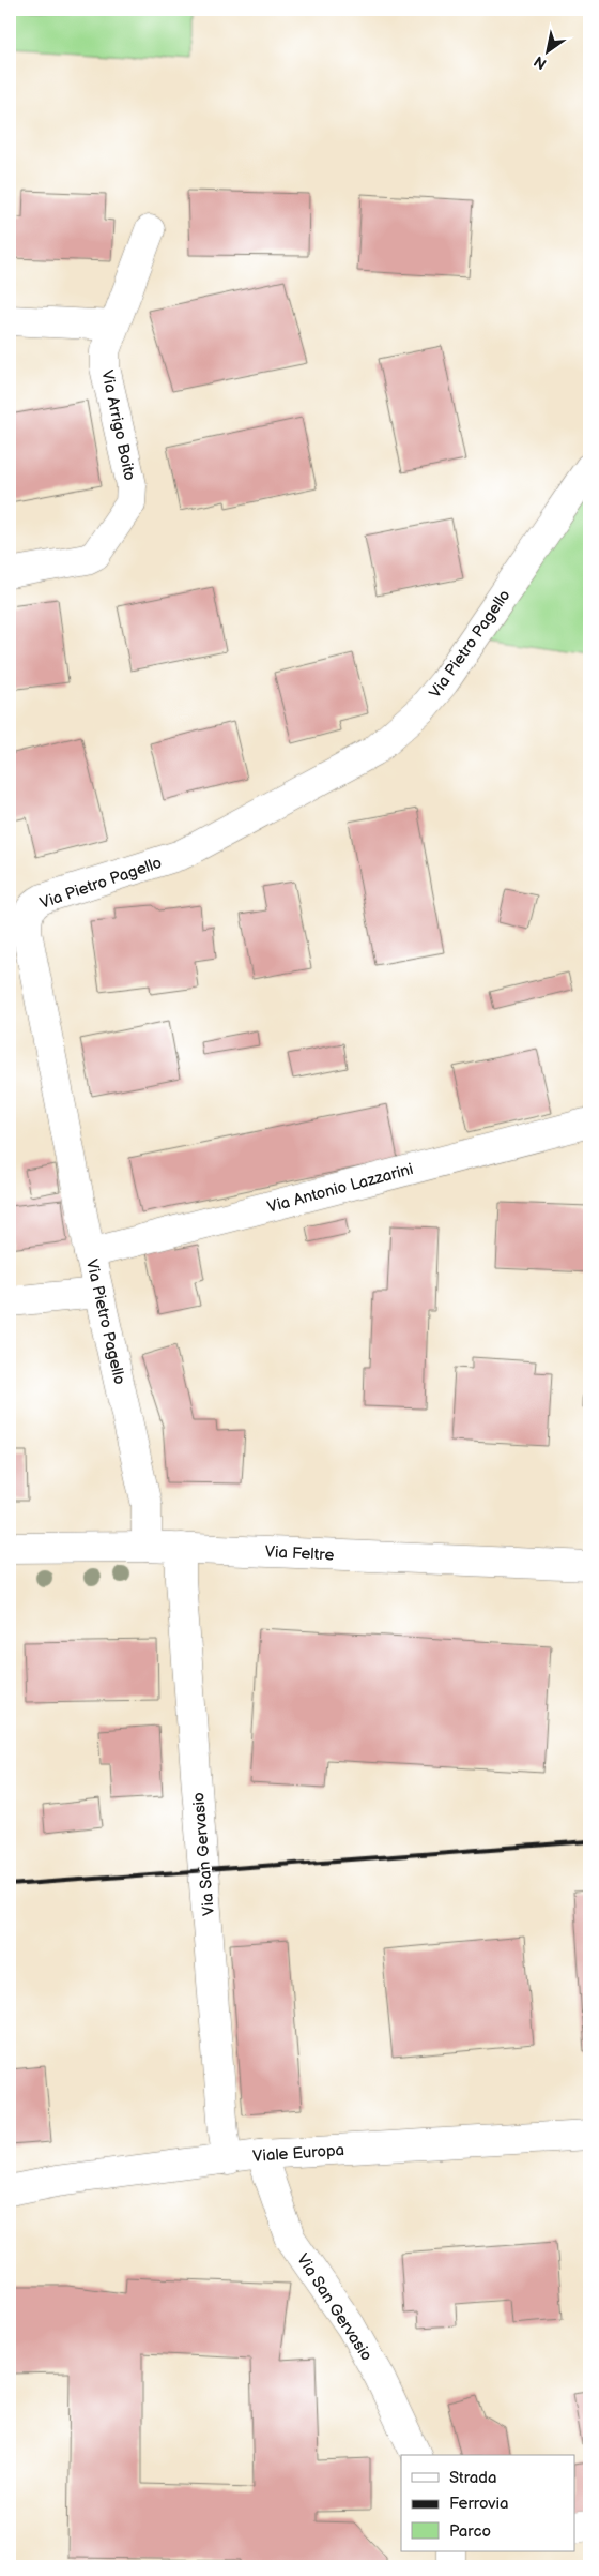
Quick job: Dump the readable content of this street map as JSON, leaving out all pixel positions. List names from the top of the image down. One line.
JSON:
{"streets":{"street":["Via Arrigo Boito","Via Pietro Pagello","Via Antonio Lazzarini","Via Feltre","Via San Gervasio","Viale Europa"]},"crossings":[["Via Pietro Pagello","Via Antonio Lazzarini"],["Via Pietro Pagello","Via Feltre"],["Via Feltre","Via San Gervasio"],["Via San Gervasio","Viale Europa"]],"legend":["Strada","Ferrovia","Parco"],"north":"bottom left"}
